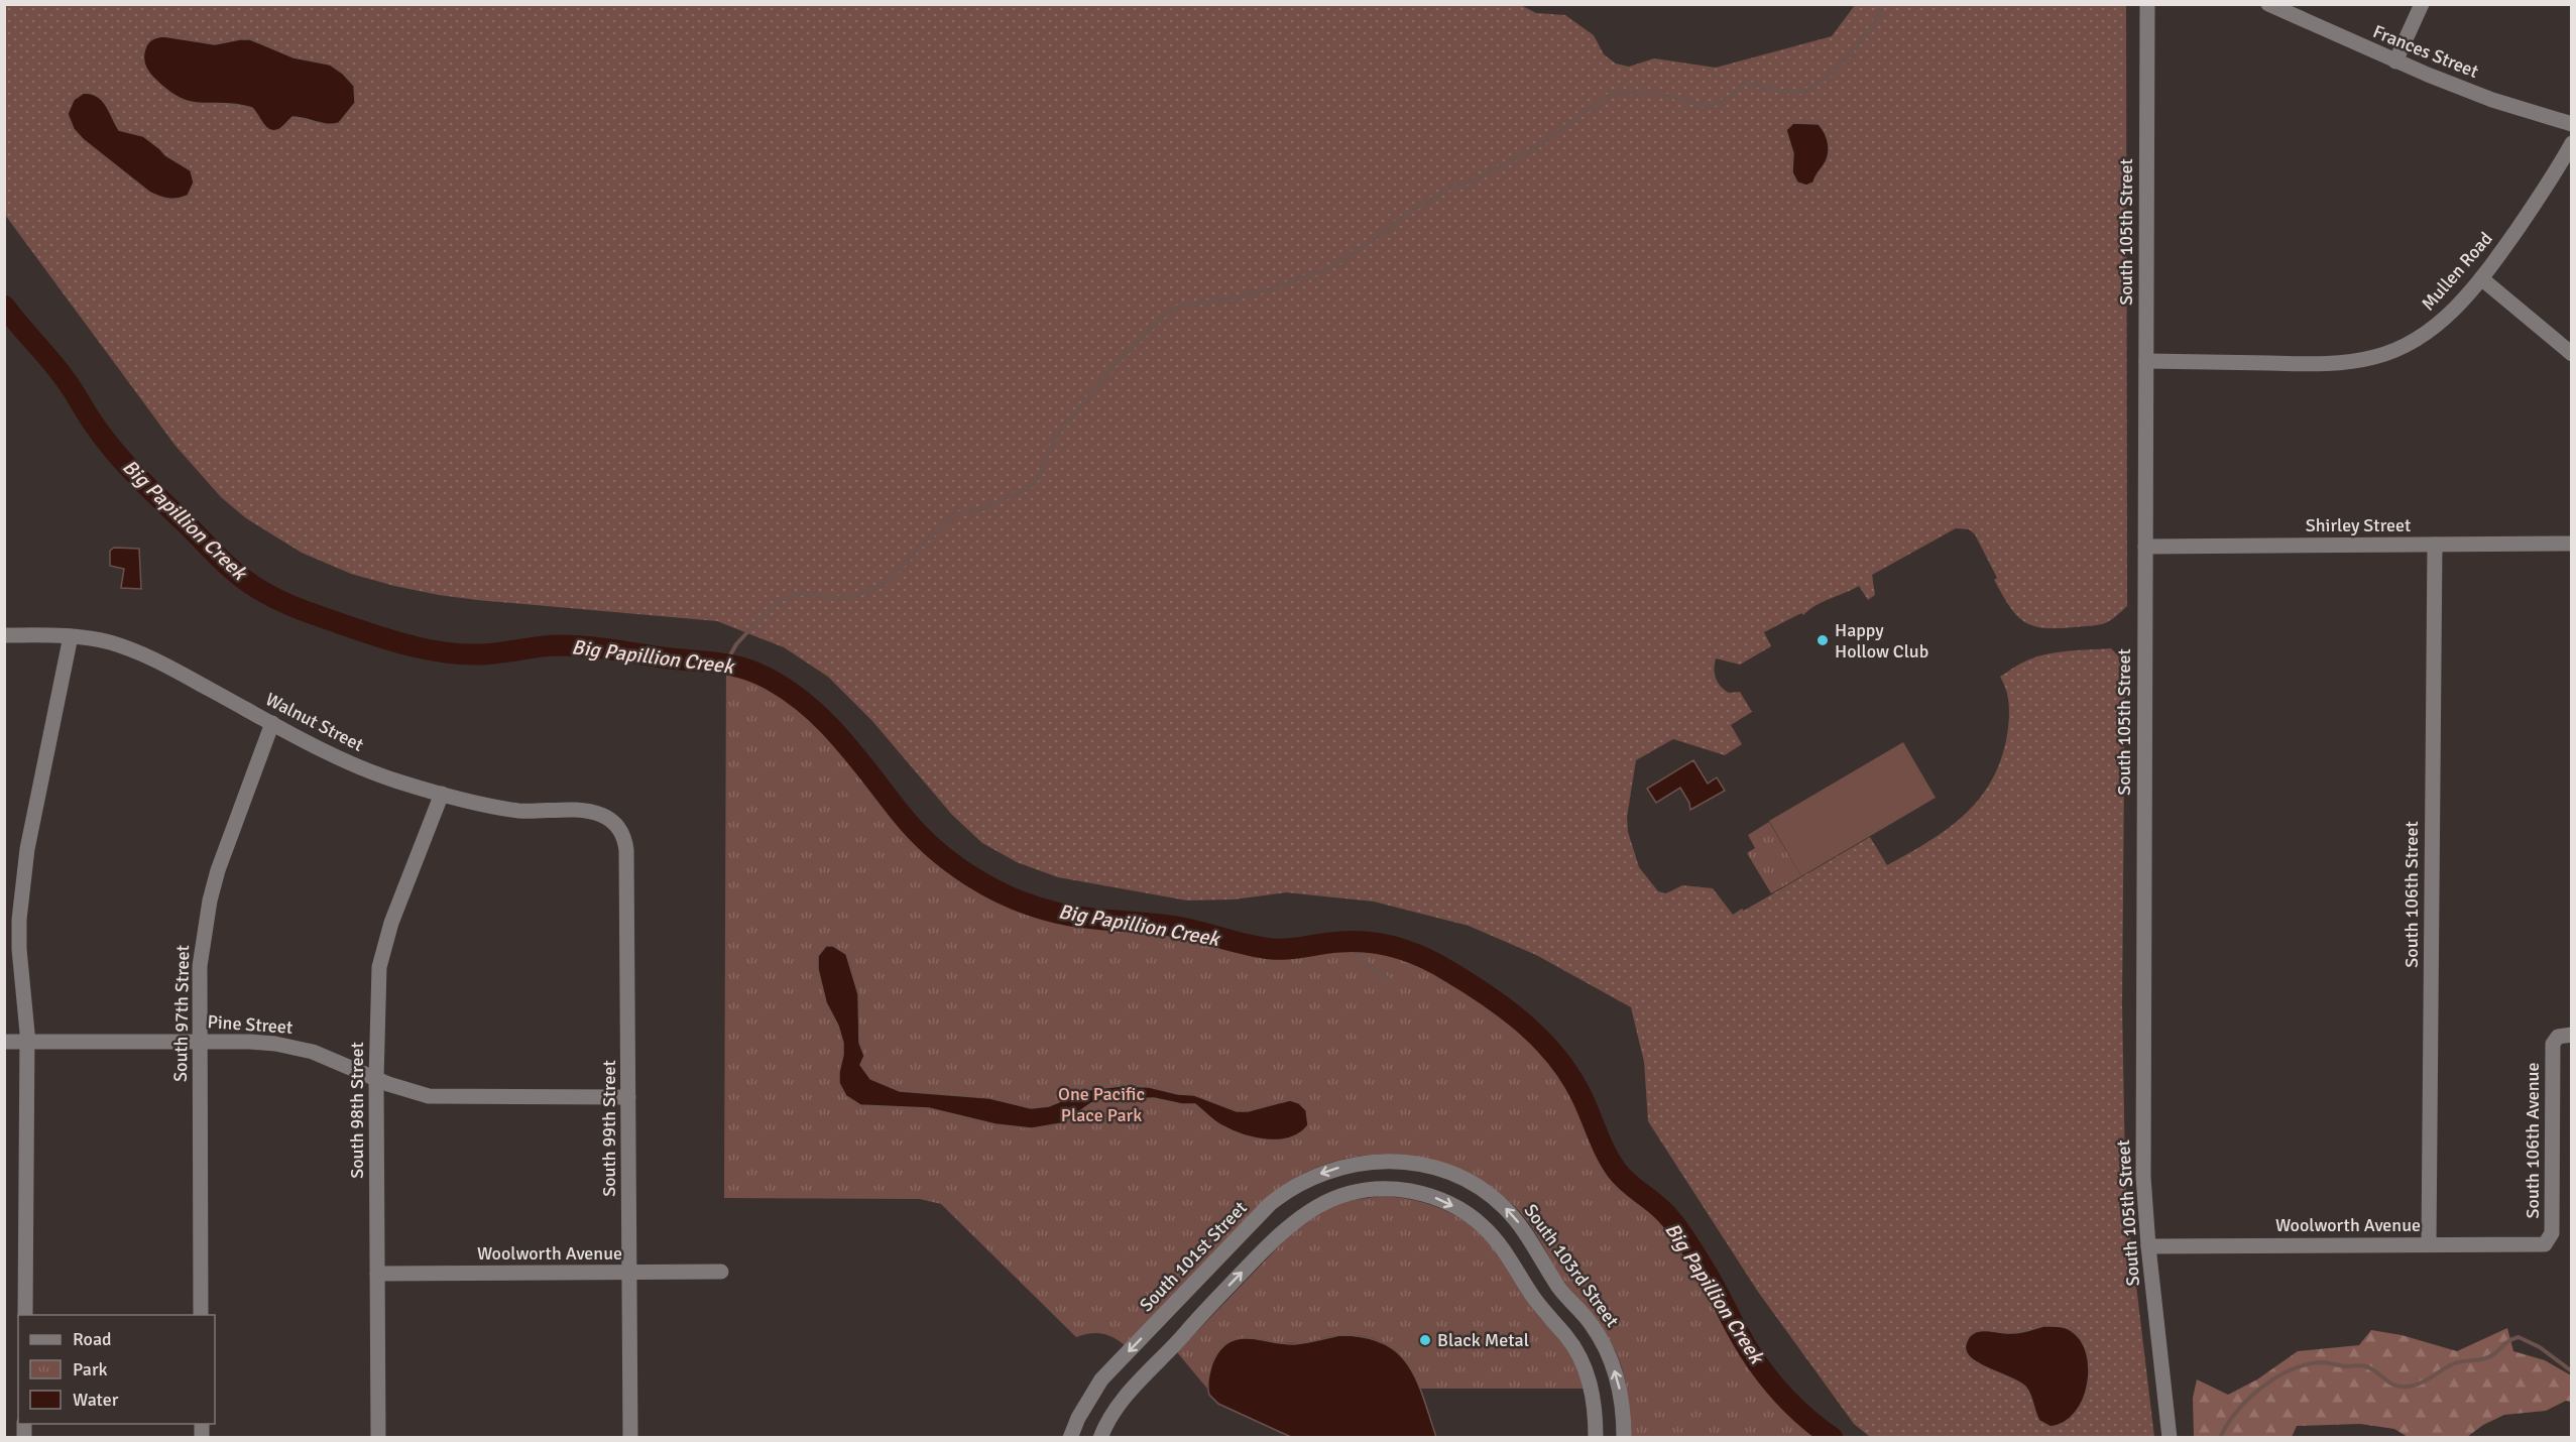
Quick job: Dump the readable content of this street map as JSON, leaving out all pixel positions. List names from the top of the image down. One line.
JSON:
{"streets":{"street":["Frances Street","South 105th Street","Mullen Road","Shirley Street","Walnut Street","South 106th Street","South 97th Street","Pine Street","South 98th Street","South 99th Street","South 106th Avenue","Woolworth Avenue","South 101st Street","South 103rd Street"]},"crossings":[["South 105th Street","Mullen Road"],["South 105th Street","Shirley Street"],["South 105th Street","Woolworth Avenue"],["Shirley Street","South 106th Street"],["Walnut Street","South 97th Street"],["Walnut Street","South 98th Street"],["Walnut Street","South 99th Street"],["South 106th Street","Woolworth Avenue"],["South 97th Street","Pine Street"],["Pine Street","South 98th Street"],["Pine Street","South 99th Street"],["South 98th Street","Woolworth Avenue"],["South 99th Street","Woolworth Avenue"],["South 106th Avenue","Woolworth Avenue"],["South 101st Street","South 103rd Street"]],"one_way":["South 101st Street","South 103rd Street"],"water":["Big Papillion Creek"],"parks":["One Pacific Place Park"],"places":["Happy Hollow Club","Black Metal"],"legend":["Road","Park","Water"]}
